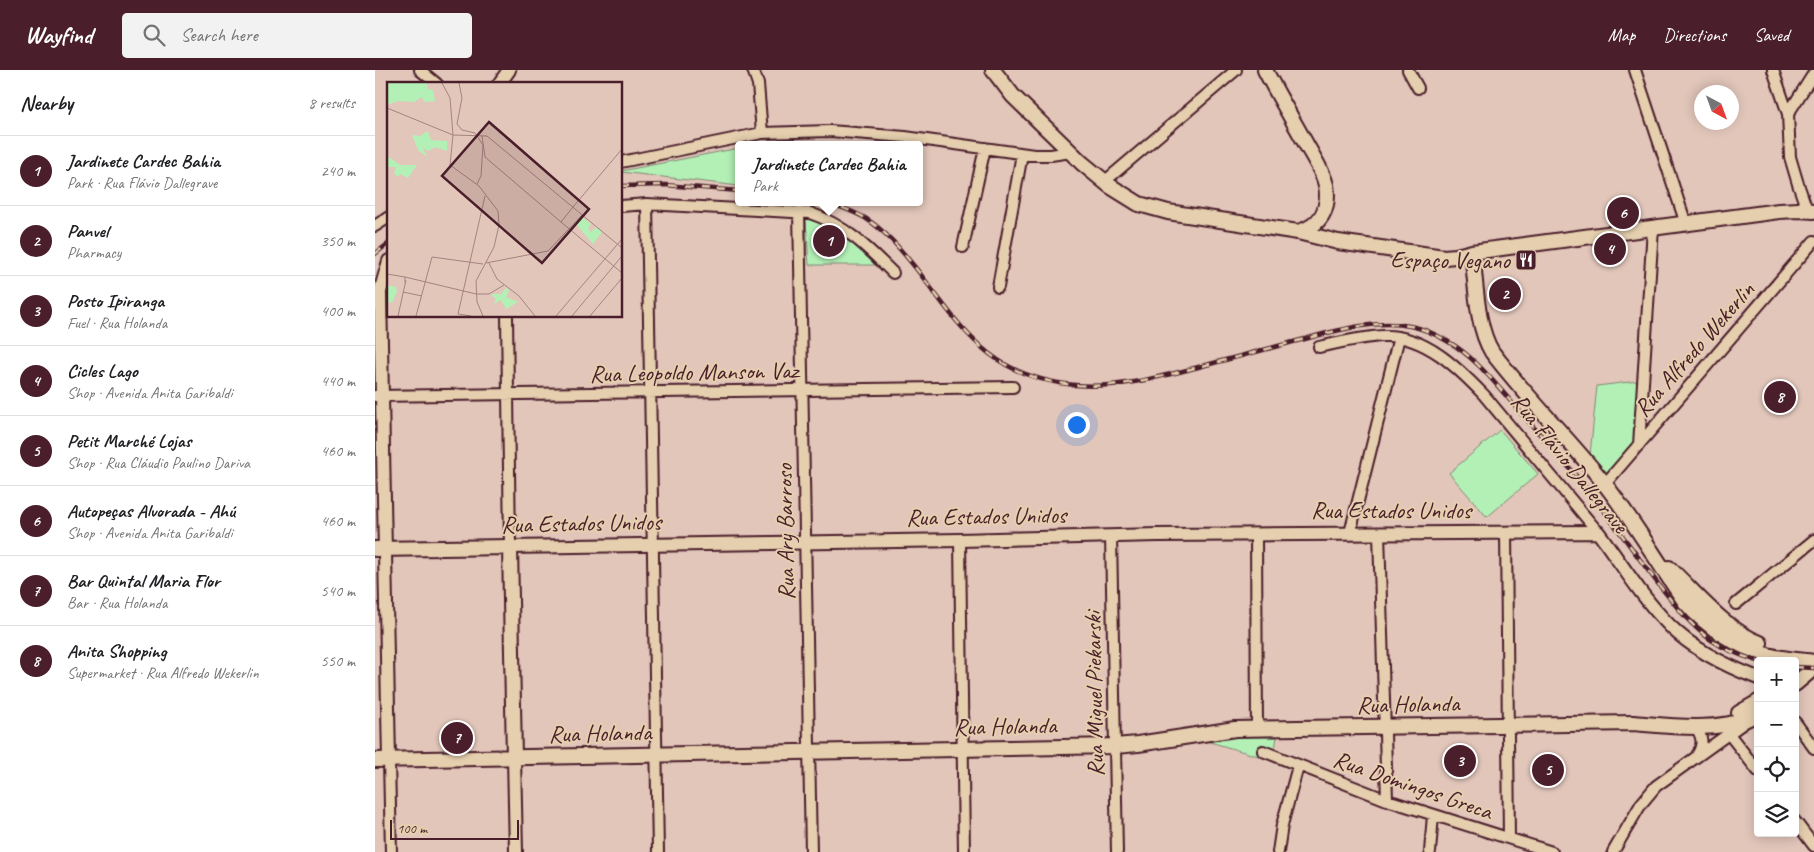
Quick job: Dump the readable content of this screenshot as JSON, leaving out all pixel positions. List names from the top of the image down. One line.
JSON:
{"streets":{"main road":["Rua Flávio Dallegrave","Rua Estados Unidos","Rua Holanda"],"street":["Rua Alfredo Wekerlin","Rua Leopoldo Manson Vaz","Rua Ary Barroso","Rua Miguel Piekarski","Rua Domingos Greca"]},"crossings":[["Rua Alfredo Wekerlin","Rua Flávio Dallegrave"],["Rua Leopoldo Manson Vaz","Rua Ary Barroso"],["Rua Flávio Dallegrave","Rua Estados Unidos"],["Rua Estados Unidos","Rua Ary Barroso"],["Rua Estados Unidos","Rua Miguel Piekarski"],["Rua Ary Barroso","Rua Holanda"],["Rua Miguel Piekarski","Rua Holanda"]],"places":{"restaurant":["Espaço Vegano"]},"scale_bar":"100 m","north":"bottom right","page":{"header":"Wayfind","search":"Search here","nav":["Map","Directions","Saved"],"heading":["Nearby","8 results"],"list":[{"mark":"1","name":"Jardinete Cardec Bahia","note":"Park · Rua Flávio Dallegrave","value":"240 m"},{"mark":"2","name":"Panvel","note":"Pharmacy","value":"350 m"},{"mark":"3","name":"Posto Ipiranga","note":"Fuel · Rua Holanda","value":"400 m"},{"mark":"4","name":"Cicles Lago","note":"Shop · Avenida Anita Garibaldi","value":"440 m"},{"mark":"5","name":"Petit Marché Lojas","note":"Shop · Rua Cláudio Paulino Dariva","value":"460 m"},{"mark":"6","name":"Autopeças Alvorada - Ahú","note":"Shop · Avenida Anita Garibaldi","value":"460 m"},{"mark":"7","name":"Bar Quintal Maria Flor","note":"Bar · Rua Holanda","value":"540 m"},{"mark":"8","name":"Anita Shopping","note":"Supermarket · Rua Alfredo Wekerlin","value":"550 m"}],"popup":["Jardinete Cardec Bahia","Park"],"pins":["6","1","4","2","8","7","3","5"],"map_buttons":["+","−"],"scale":"100 m"}}
